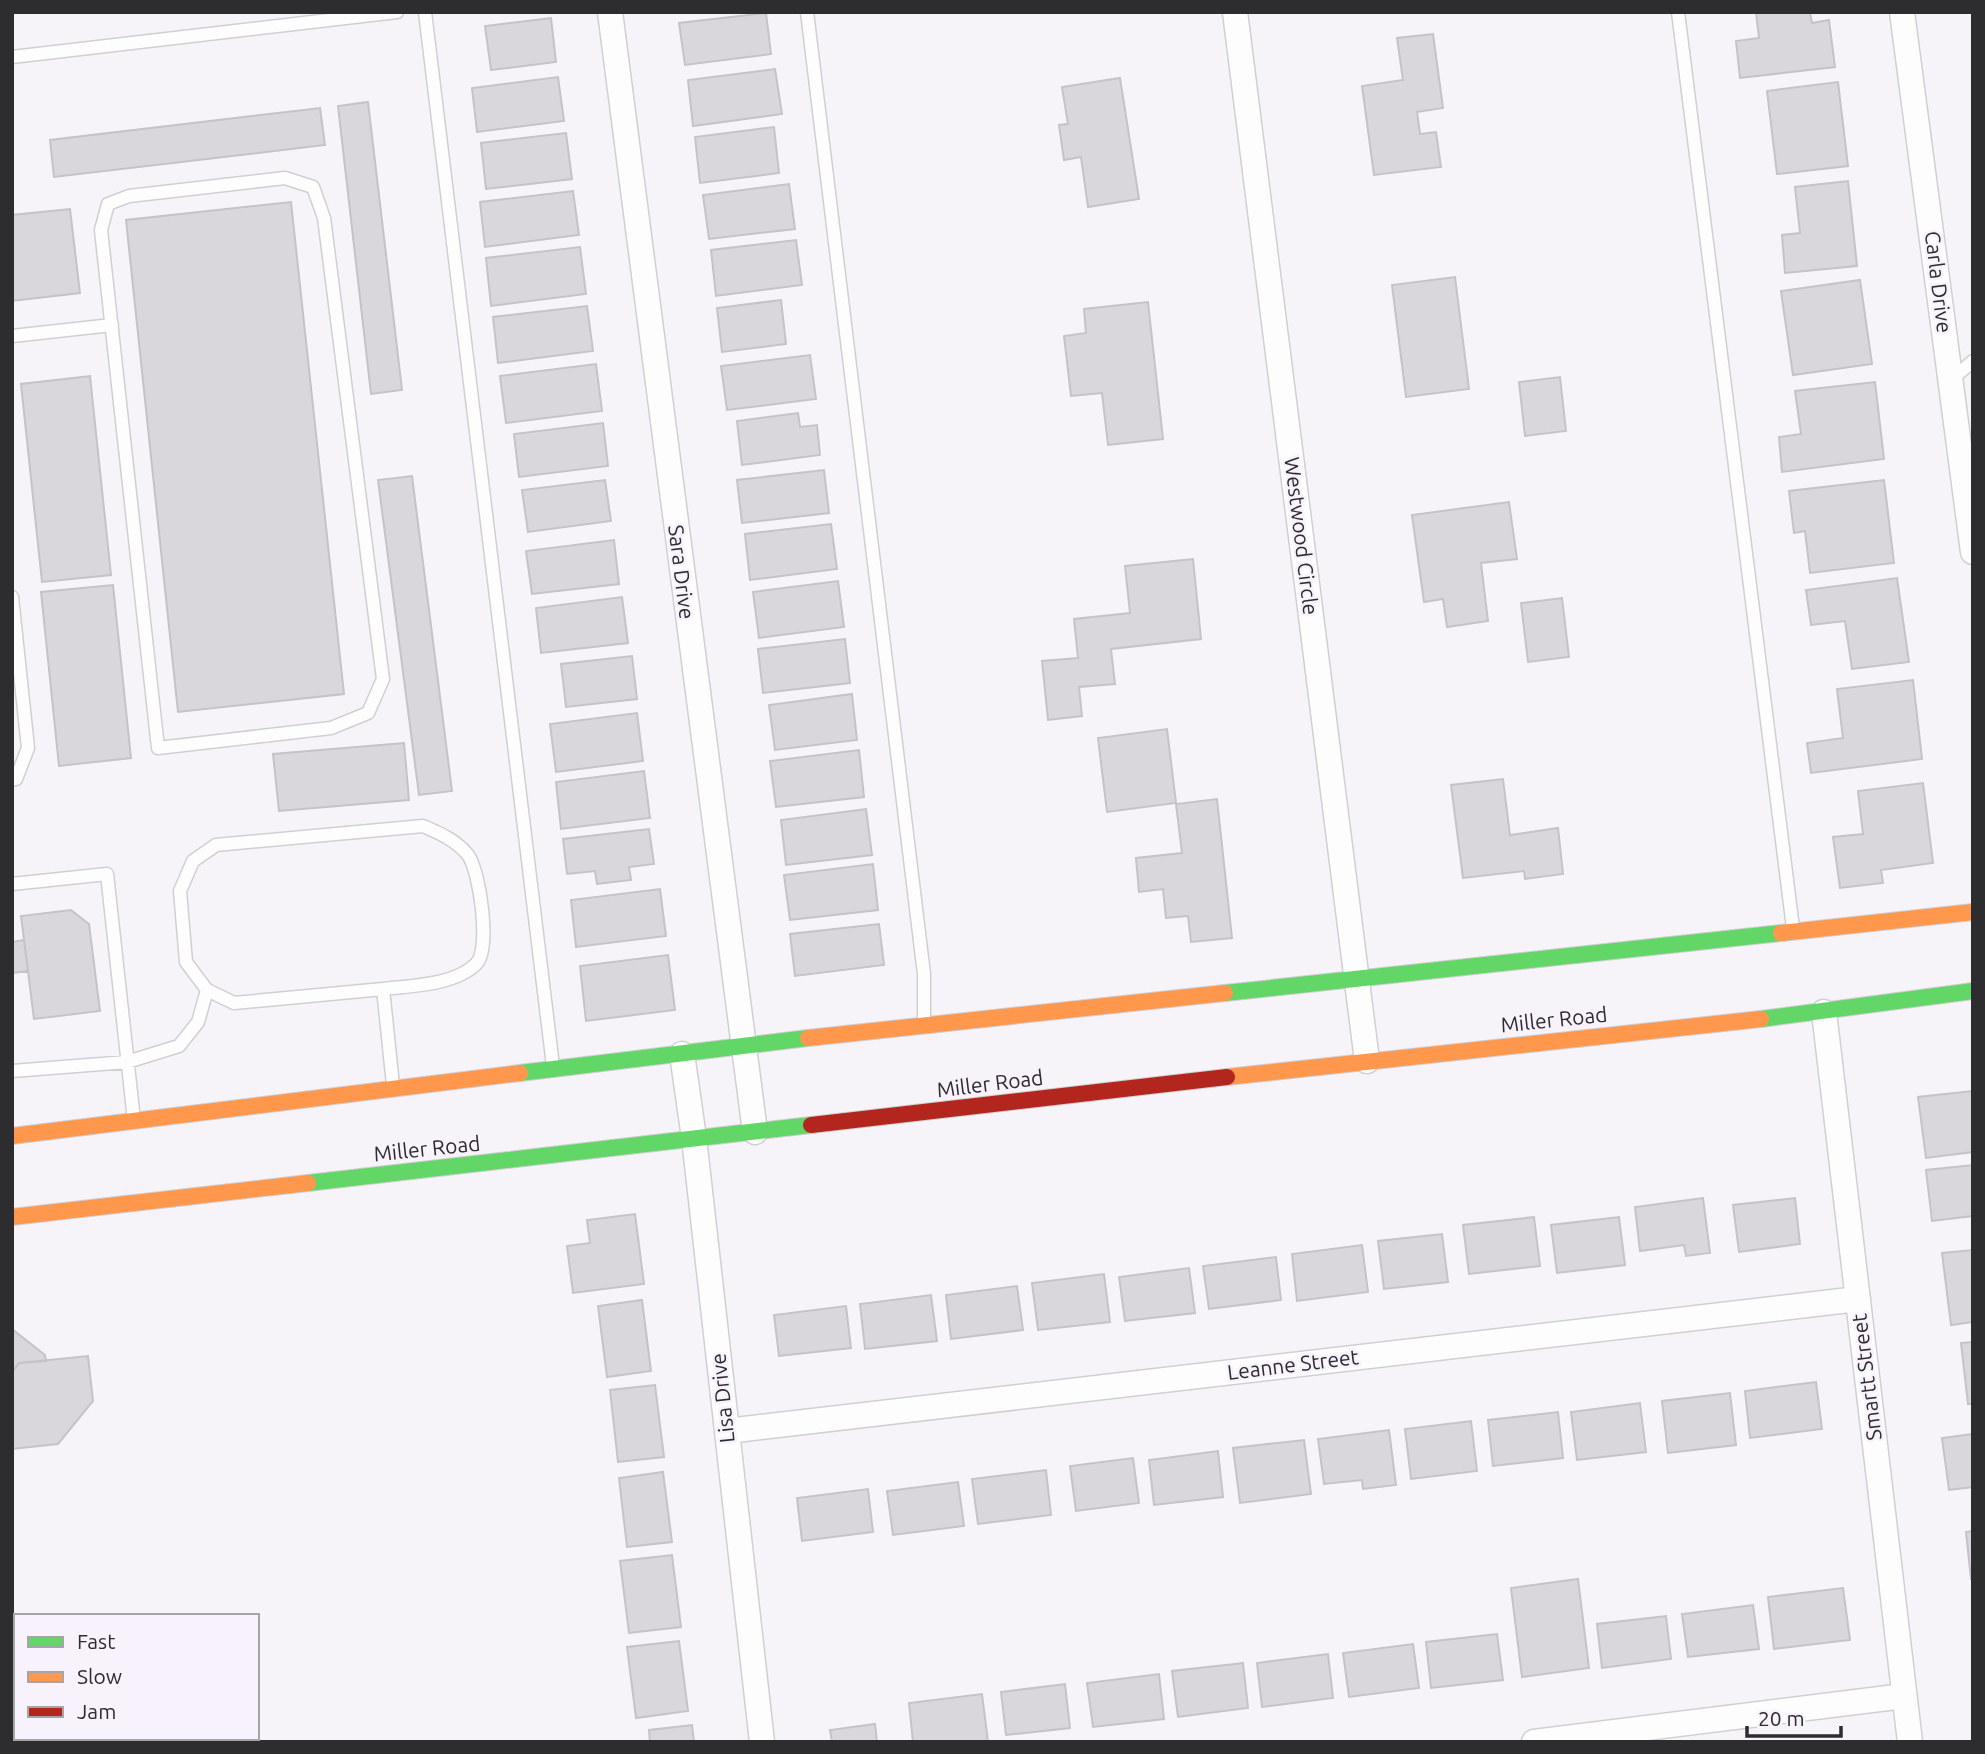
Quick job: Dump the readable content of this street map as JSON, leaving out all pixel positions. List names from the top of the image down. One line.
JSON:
{"streets":{"main road":["Miller Road"],"street":["Carla Drive","Westwood Circle","Sara Drive","Leanne Street","Smartt Street","Lisa Drive"]},"crossings":[["Westwood Circle","Miller Road"],["Sara Drive","Miller Road"],["Miller Road","Smartt Street"],["Miller Road","Lisa Drive"],["Leanne Street","Smartt Street"],["Leanne Street","Lisa Drive"]],"legend":["Fast","Slow","Jam"],"scale_bar":"20 m"}
